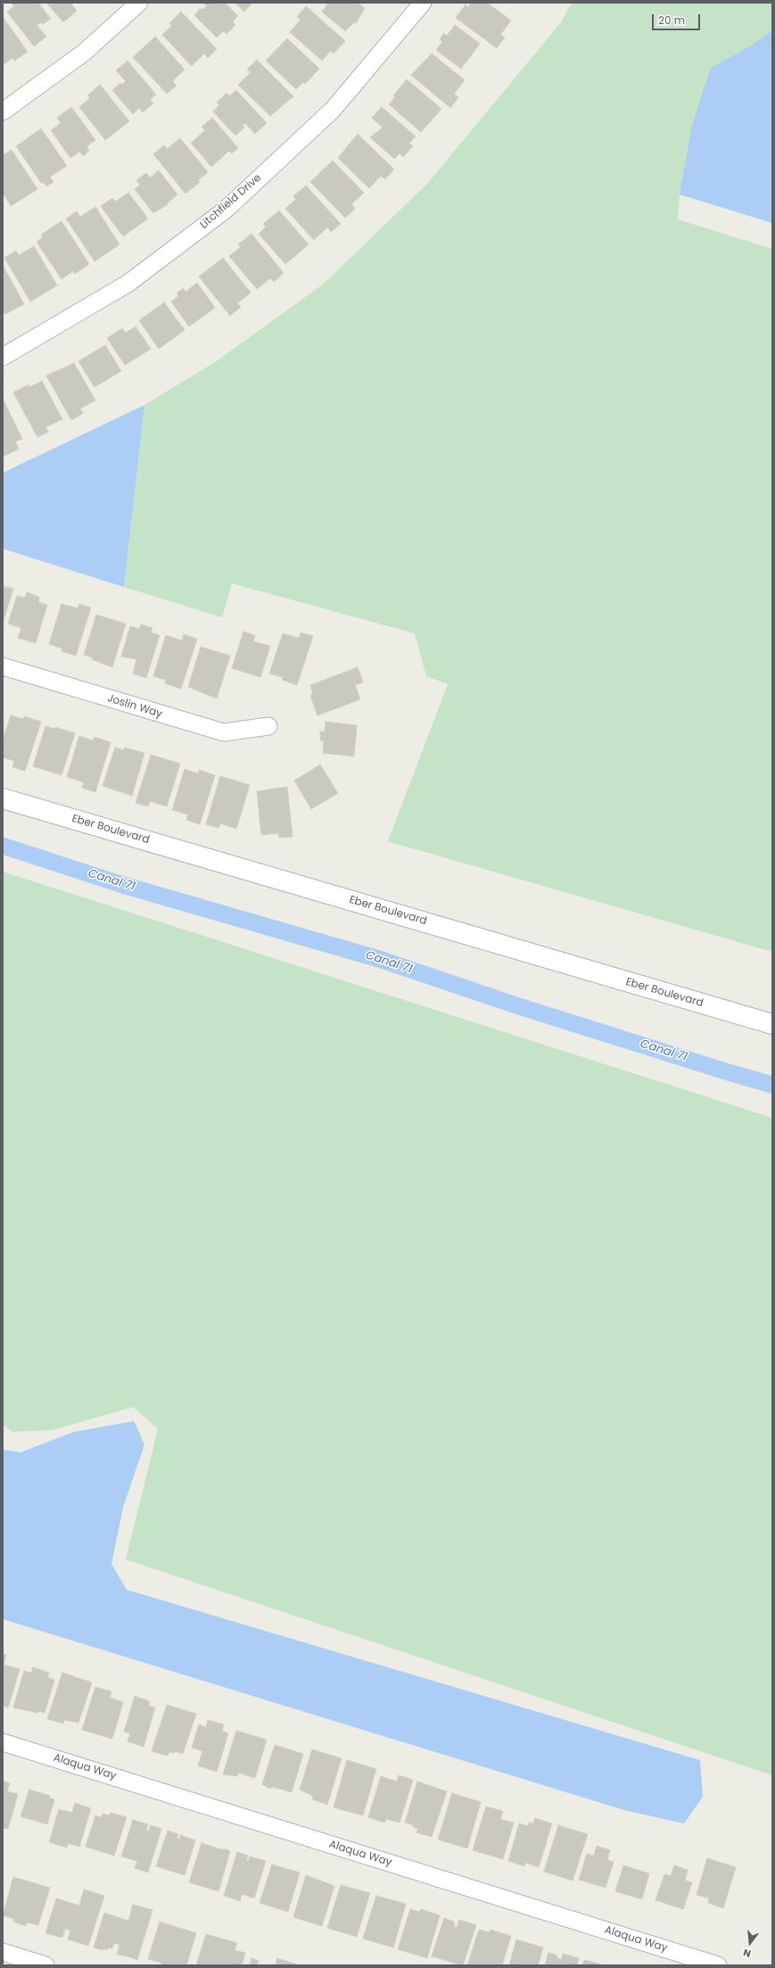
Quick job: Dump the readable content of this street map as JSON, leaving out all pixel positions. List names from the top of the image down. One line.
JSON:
{"streets":{"street":["Litchfield Drive","Joslin Way","Eber Boulevard","Alaqua Way"]},"water":["Canal 71"],"scale_bar":"20 m","north":"bottom"}
